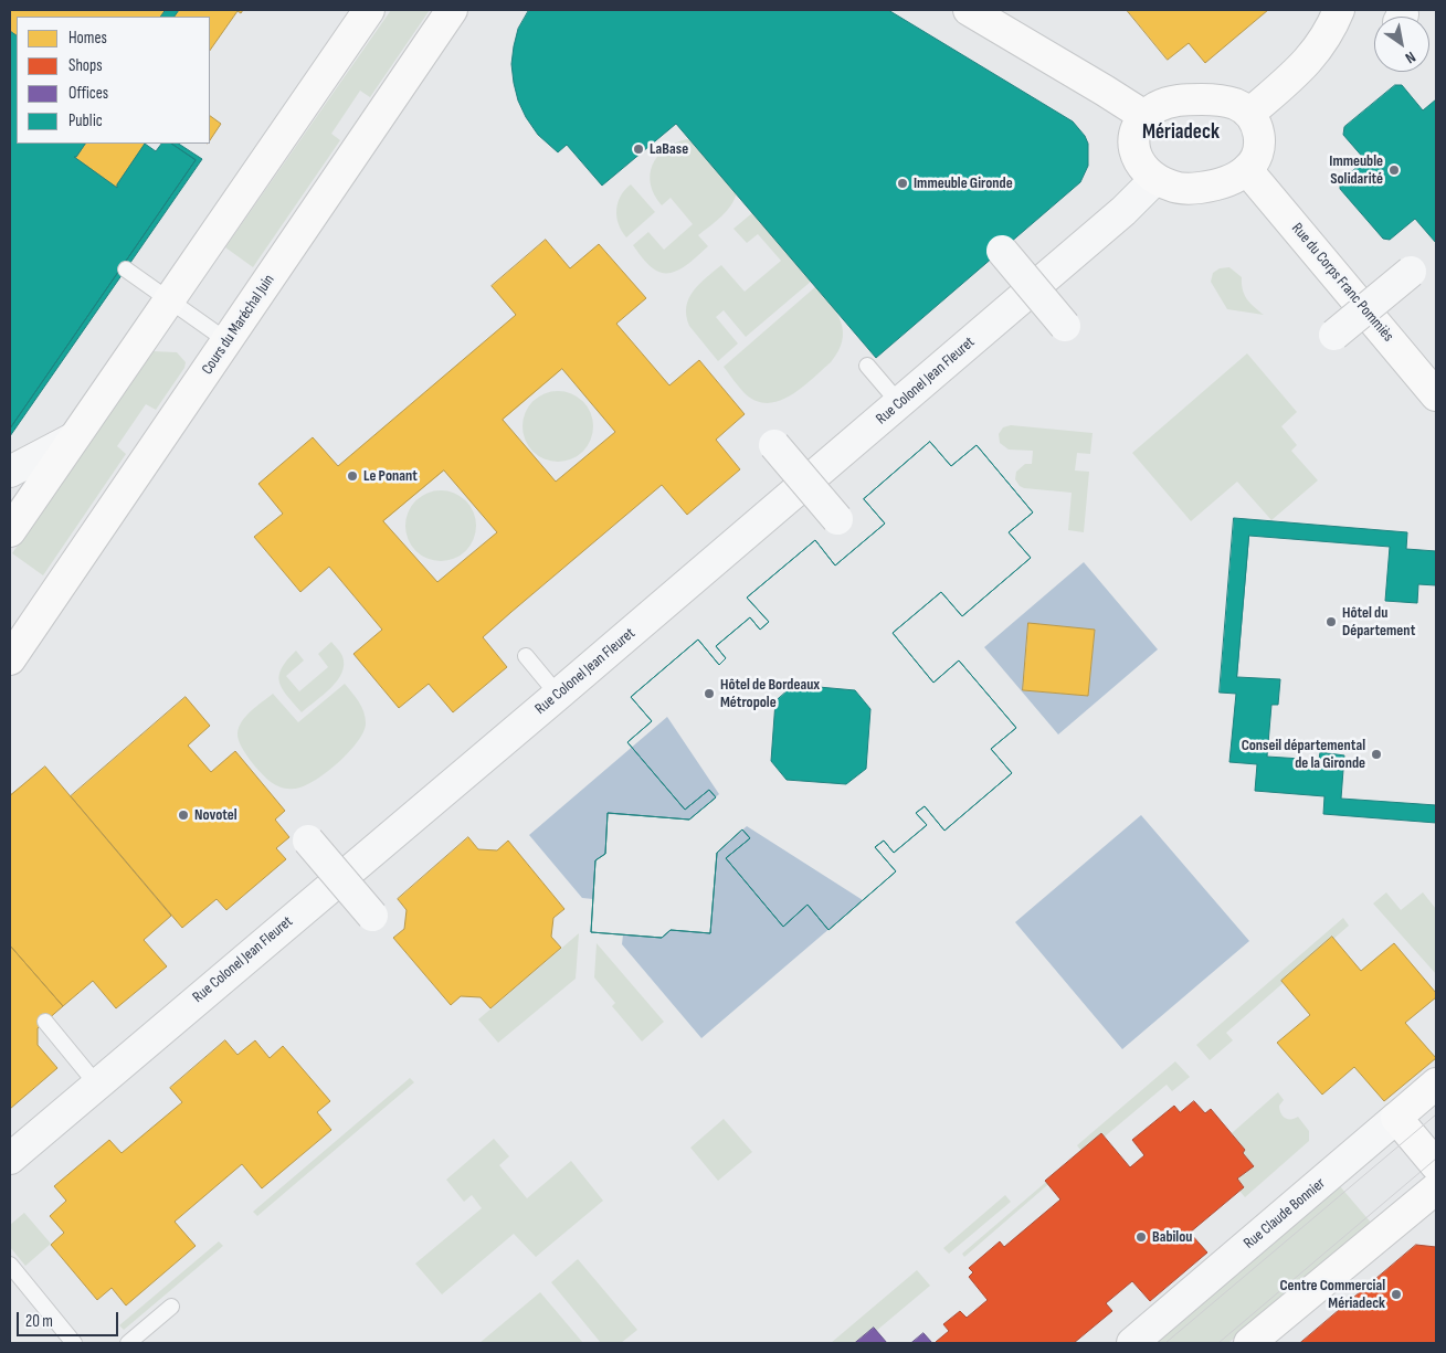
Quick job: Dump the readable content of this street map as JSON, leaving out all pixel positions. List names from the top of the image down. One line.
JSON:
{"streets":{"main road":["Rue du Corps Franc Pommiès","Cours du Maréchal Juin","Rue Claude Bonnier"],"street":["Rue Colonel Jean Fleuret"]},"crossings":[["Rue du Corps Franc Pommiès","Rue Colonel Jean Fleuret"]],"districts":["Mériadeck"],"places":["LaBase","Immeuble Solidarité","Immeuble Gironde","Le Ponant","Hôtel du Département","Hôtel de Bordeaux Métropole","Conseil départemental de la Gironde","Novotel","Babilou","Centre Commercial Mériadeck"],"legend":["Homes","Shops","Offices","Public"],"scale_bar":"20 m","north":"bottom right"}
